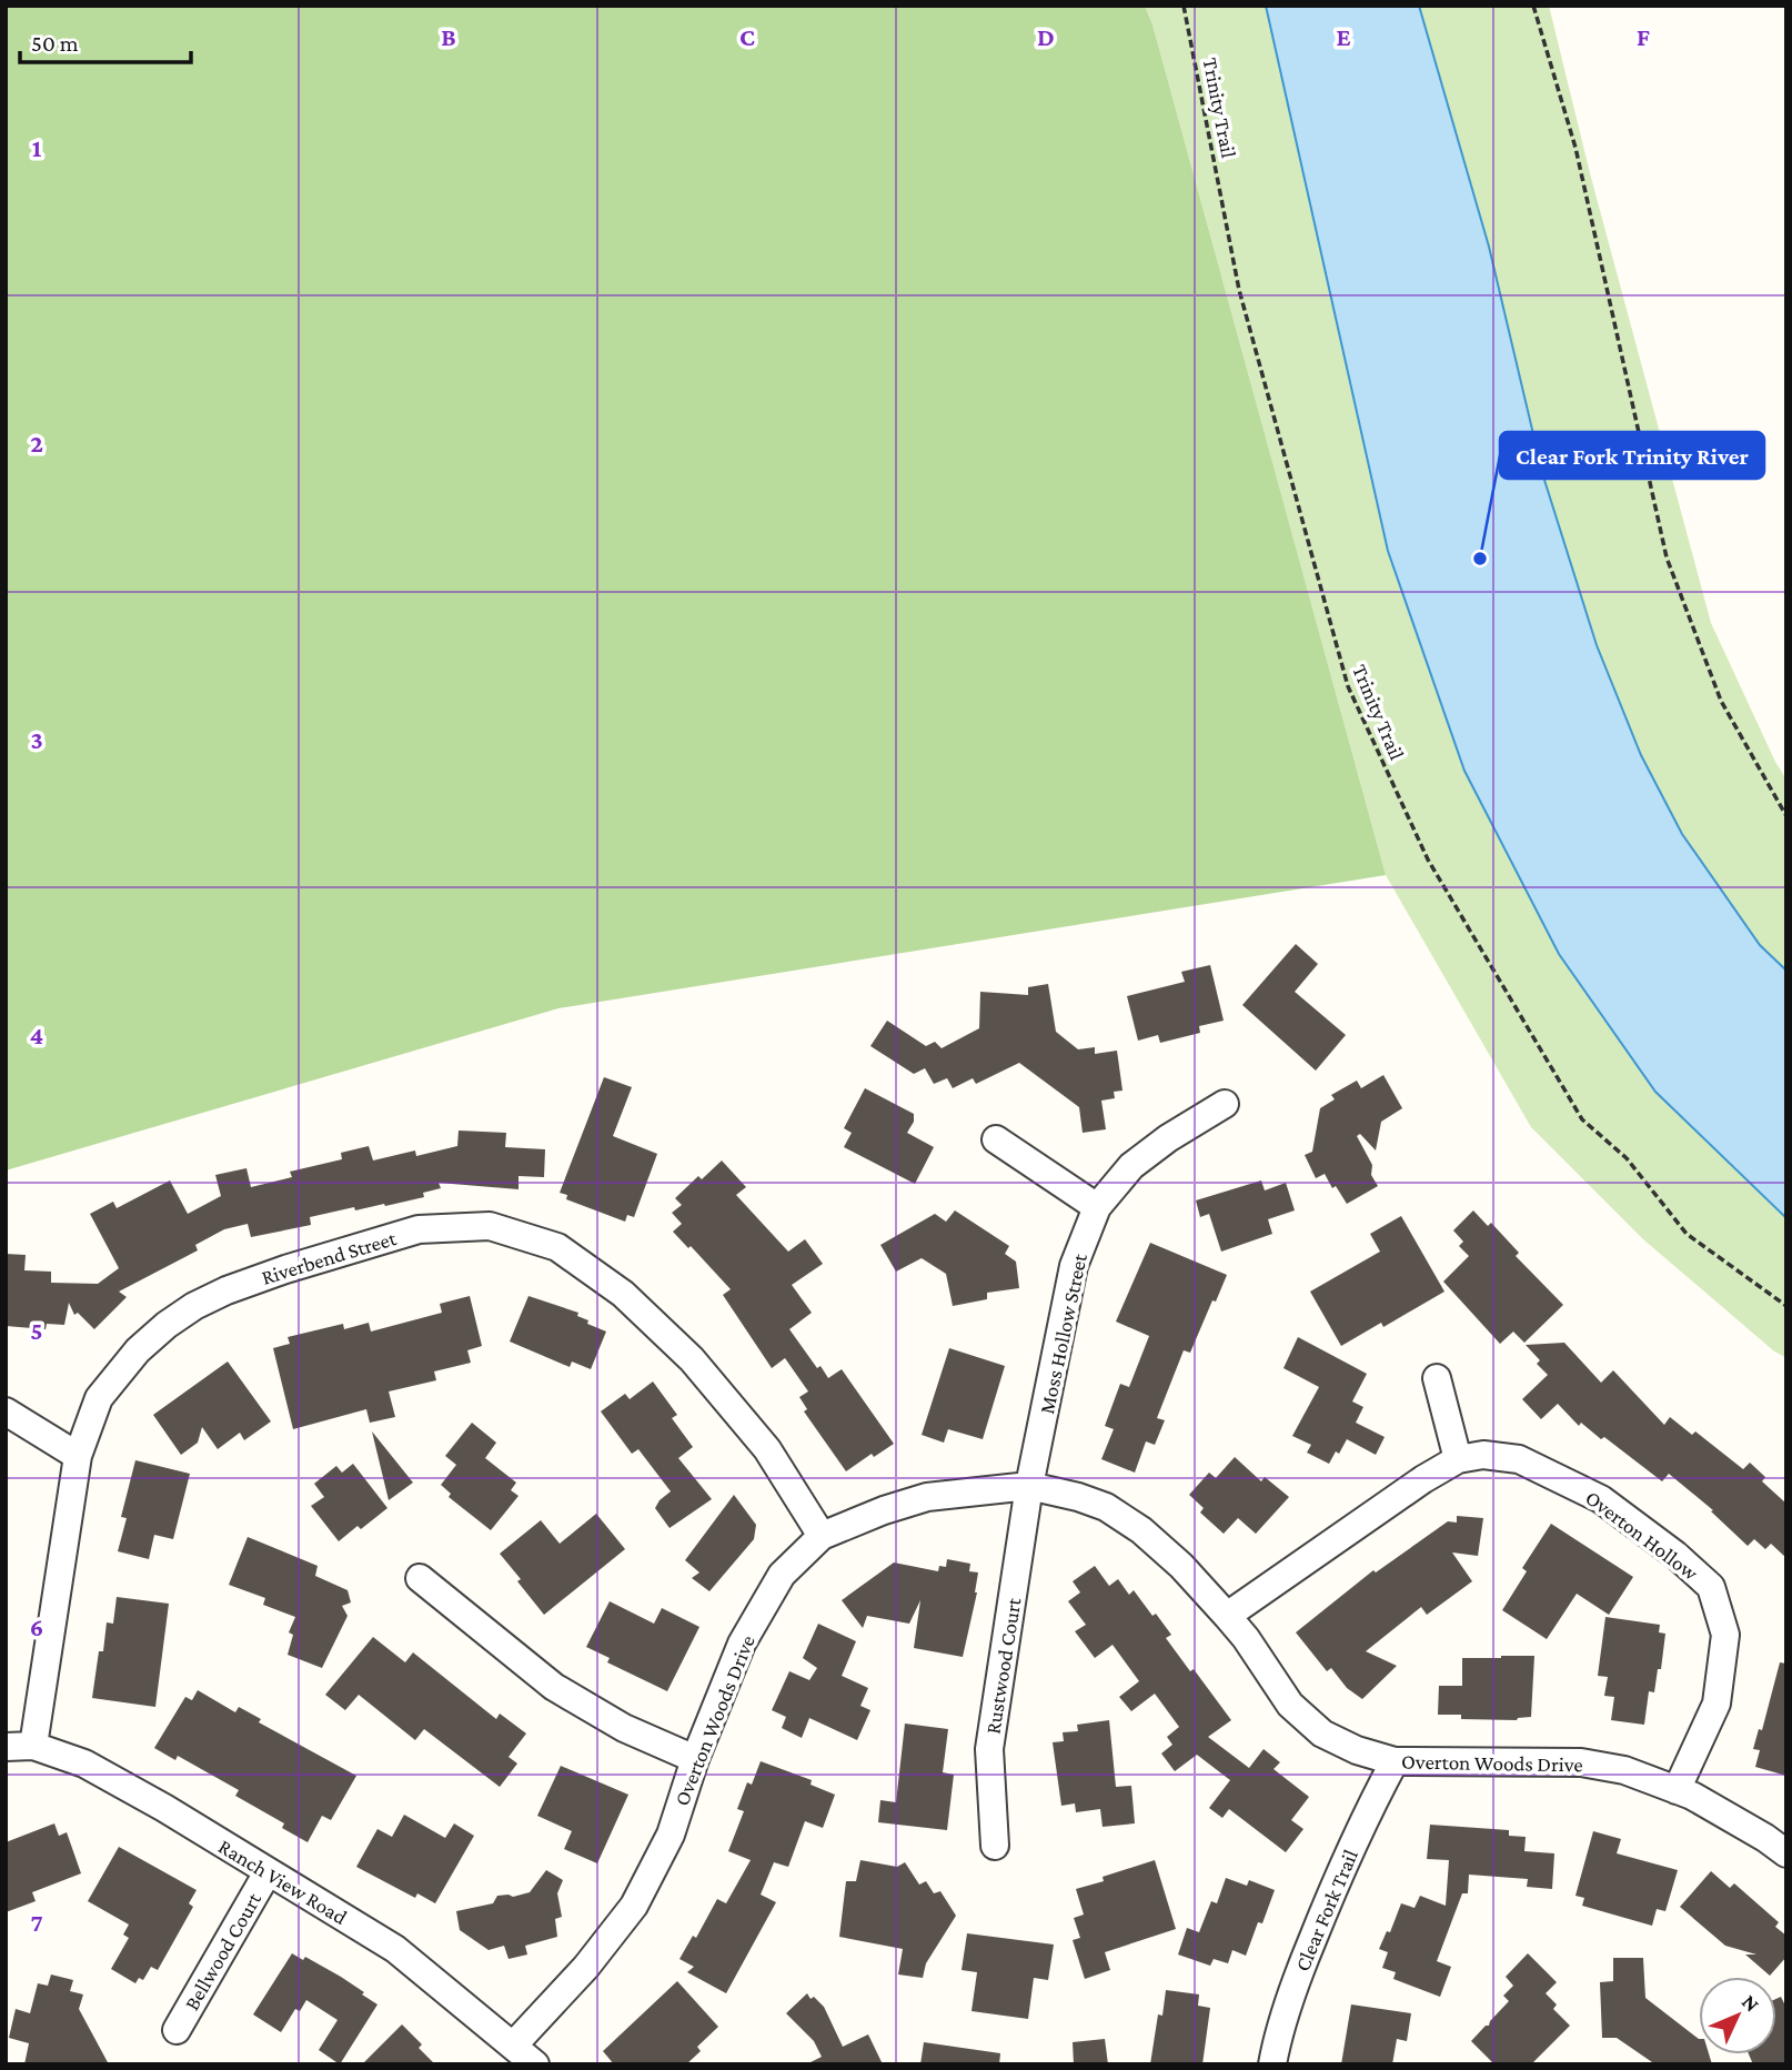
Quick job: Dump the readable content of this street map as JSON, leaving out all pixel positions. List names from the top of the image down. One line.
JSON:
{"streets":{"street":["Riverbend Street","Moss Hollow Street","Overton Hollow","Rustwood Court","Overton Woods Drive","Ranch View Road","Clear Fork Trail","Bellwood Court"],"path":["Trinity Trail"]},"crossings":[["Riverbend Street","Overton Woods Drive"],["Riverbend Street","Ranch View Road"],["Moss Hollow Street","Rustwood Court"],["Moss Hollow Street","Overton Woods Drive"],["Overton Hollow","Overton Woods Drive"],["Rustwood Court","Overton Woods Drive"],["Overton Woods Drive","Ranch View Road"],["Overton Woods Drive","Clear Fork Trail"],["Ranch View Road","Bellwood Court"]],"places":["Clear Fork Trinity River"],"scale_bar":"50 m","north":"top right","grid":{"columns":["B","C","D","E","F"],"rows":["1","2","3","4","5","6","7"]}}
